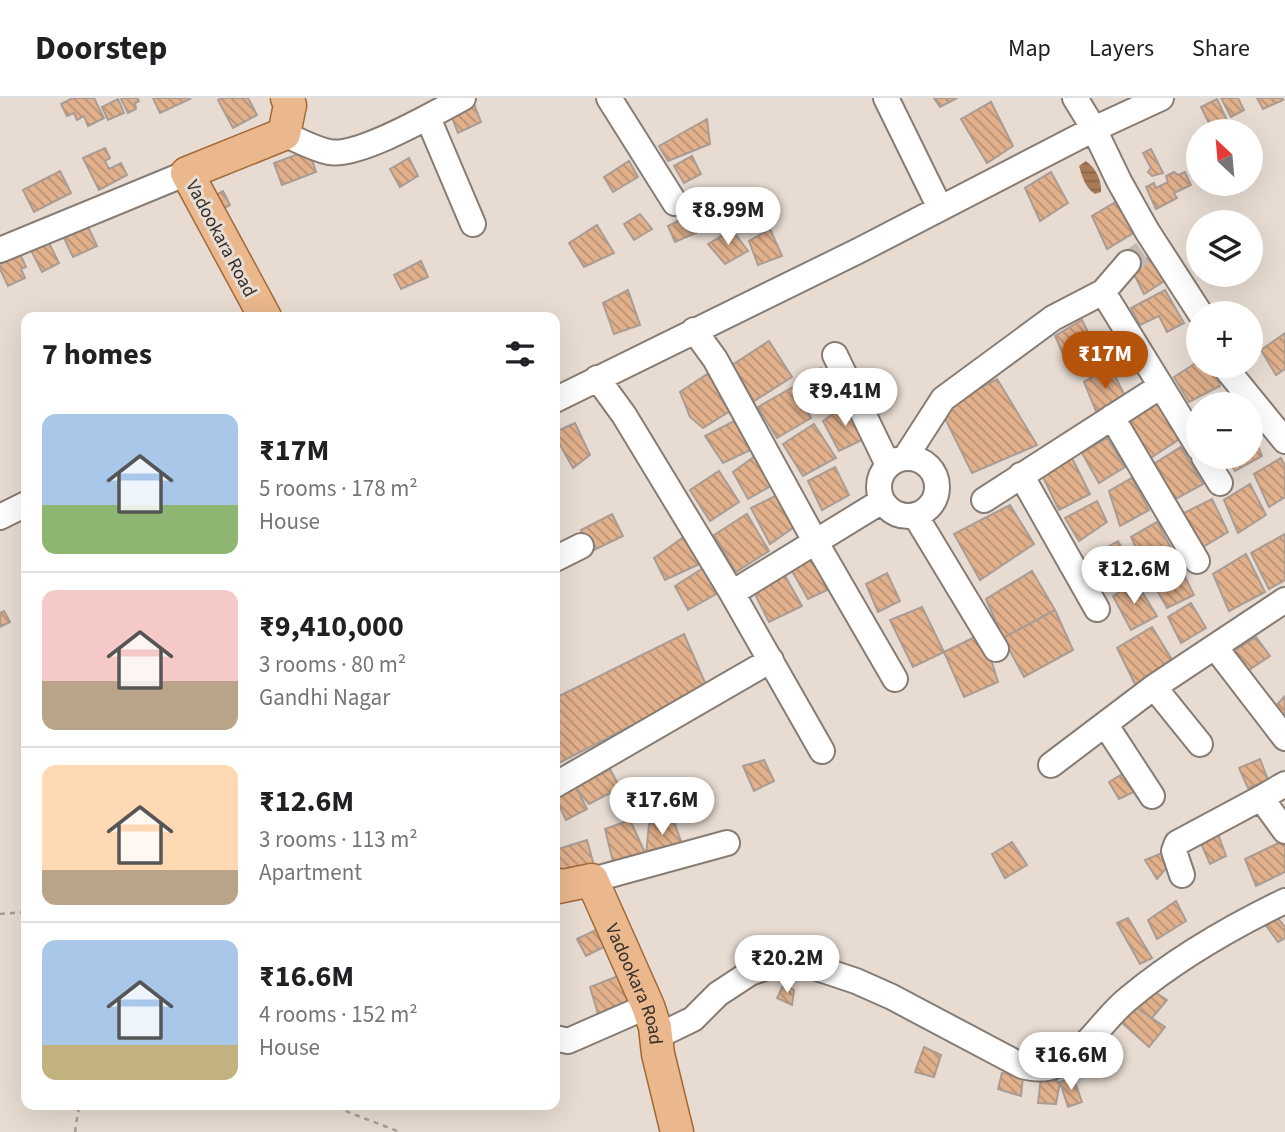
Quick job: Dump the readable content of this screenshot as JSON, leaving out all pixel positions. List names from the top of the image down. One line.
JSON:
{"streets":{"main road":["Vadookara Road"]},"north":"top left","page":{"header":"Doorstep","nav":["Map","Layers","Share"],"map_buttons":["+","−"],"price":["₹8.99M","₹17M","₹9.41M","₹12.6M","₹17.6M","₹20.2M","₹16.6M"],"heading":"7 homes","list":[{"name":"₹17M","note":"5 rooms · 178 m² · House"},{"name":"₹9,410,000","note":"3 rooms · 80 m² · Gandhi Nagar"},{"name":"₹12.6M","note":"3 rooms · 113 m² · Apartment"},{"name":"₹16.6M","note":"4 rooms · 152 m² · House"}]}}
